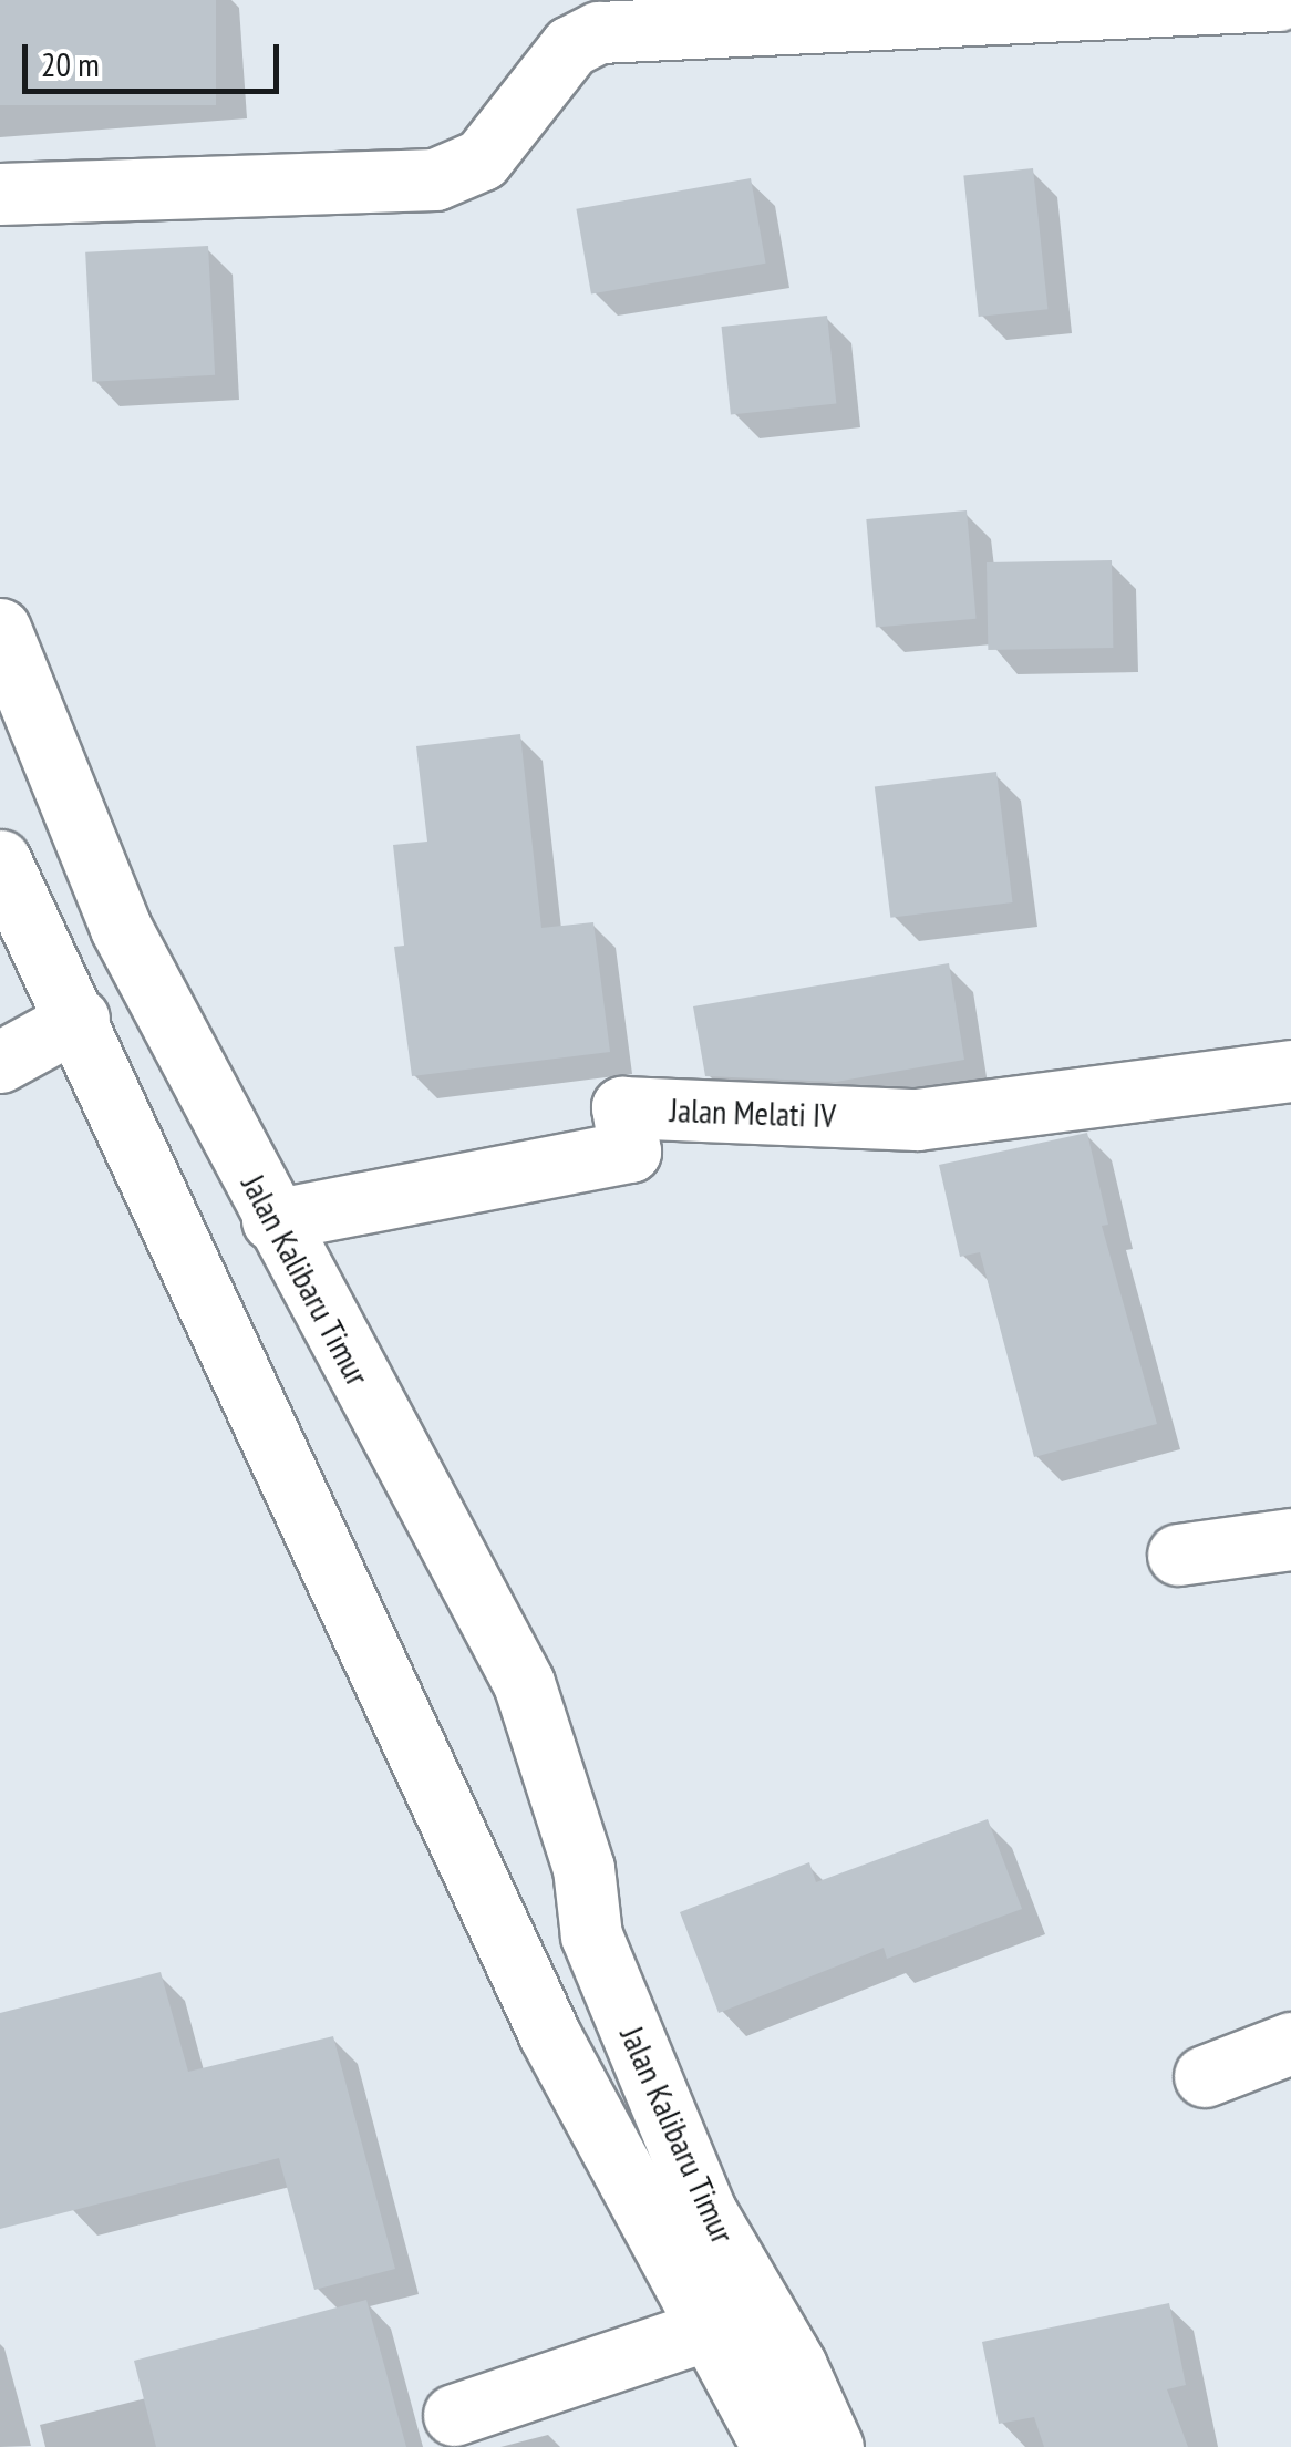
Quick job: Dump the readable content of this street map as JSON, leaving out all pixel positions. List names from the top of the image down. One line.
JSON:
{"streets":{"street":["Jalan Melati IV","Jalan Kalibaru Timur"]},"crossings":[["Jalan Melati IV","Jalan Kalibaru Timur"]],"scale_bar":"20 m"}
